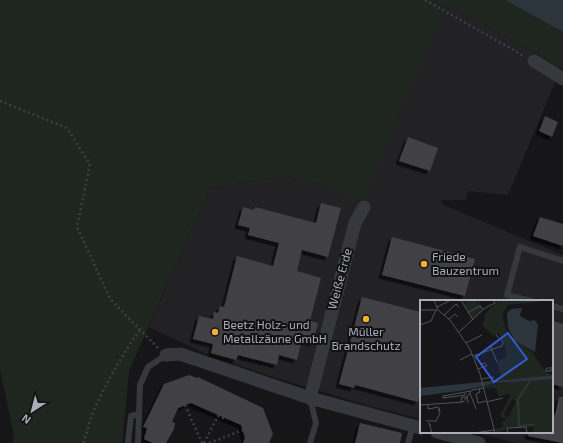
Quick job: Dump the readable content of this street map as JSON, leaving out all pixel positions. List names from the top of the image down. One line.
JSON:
{"streets":{"street":["Weiße Erde"]},"places":["Friede Bauzentrum","Müller Brandschutz","Beetz Holz- und Metallzäune GmbH"],"north":"bottom left"}
